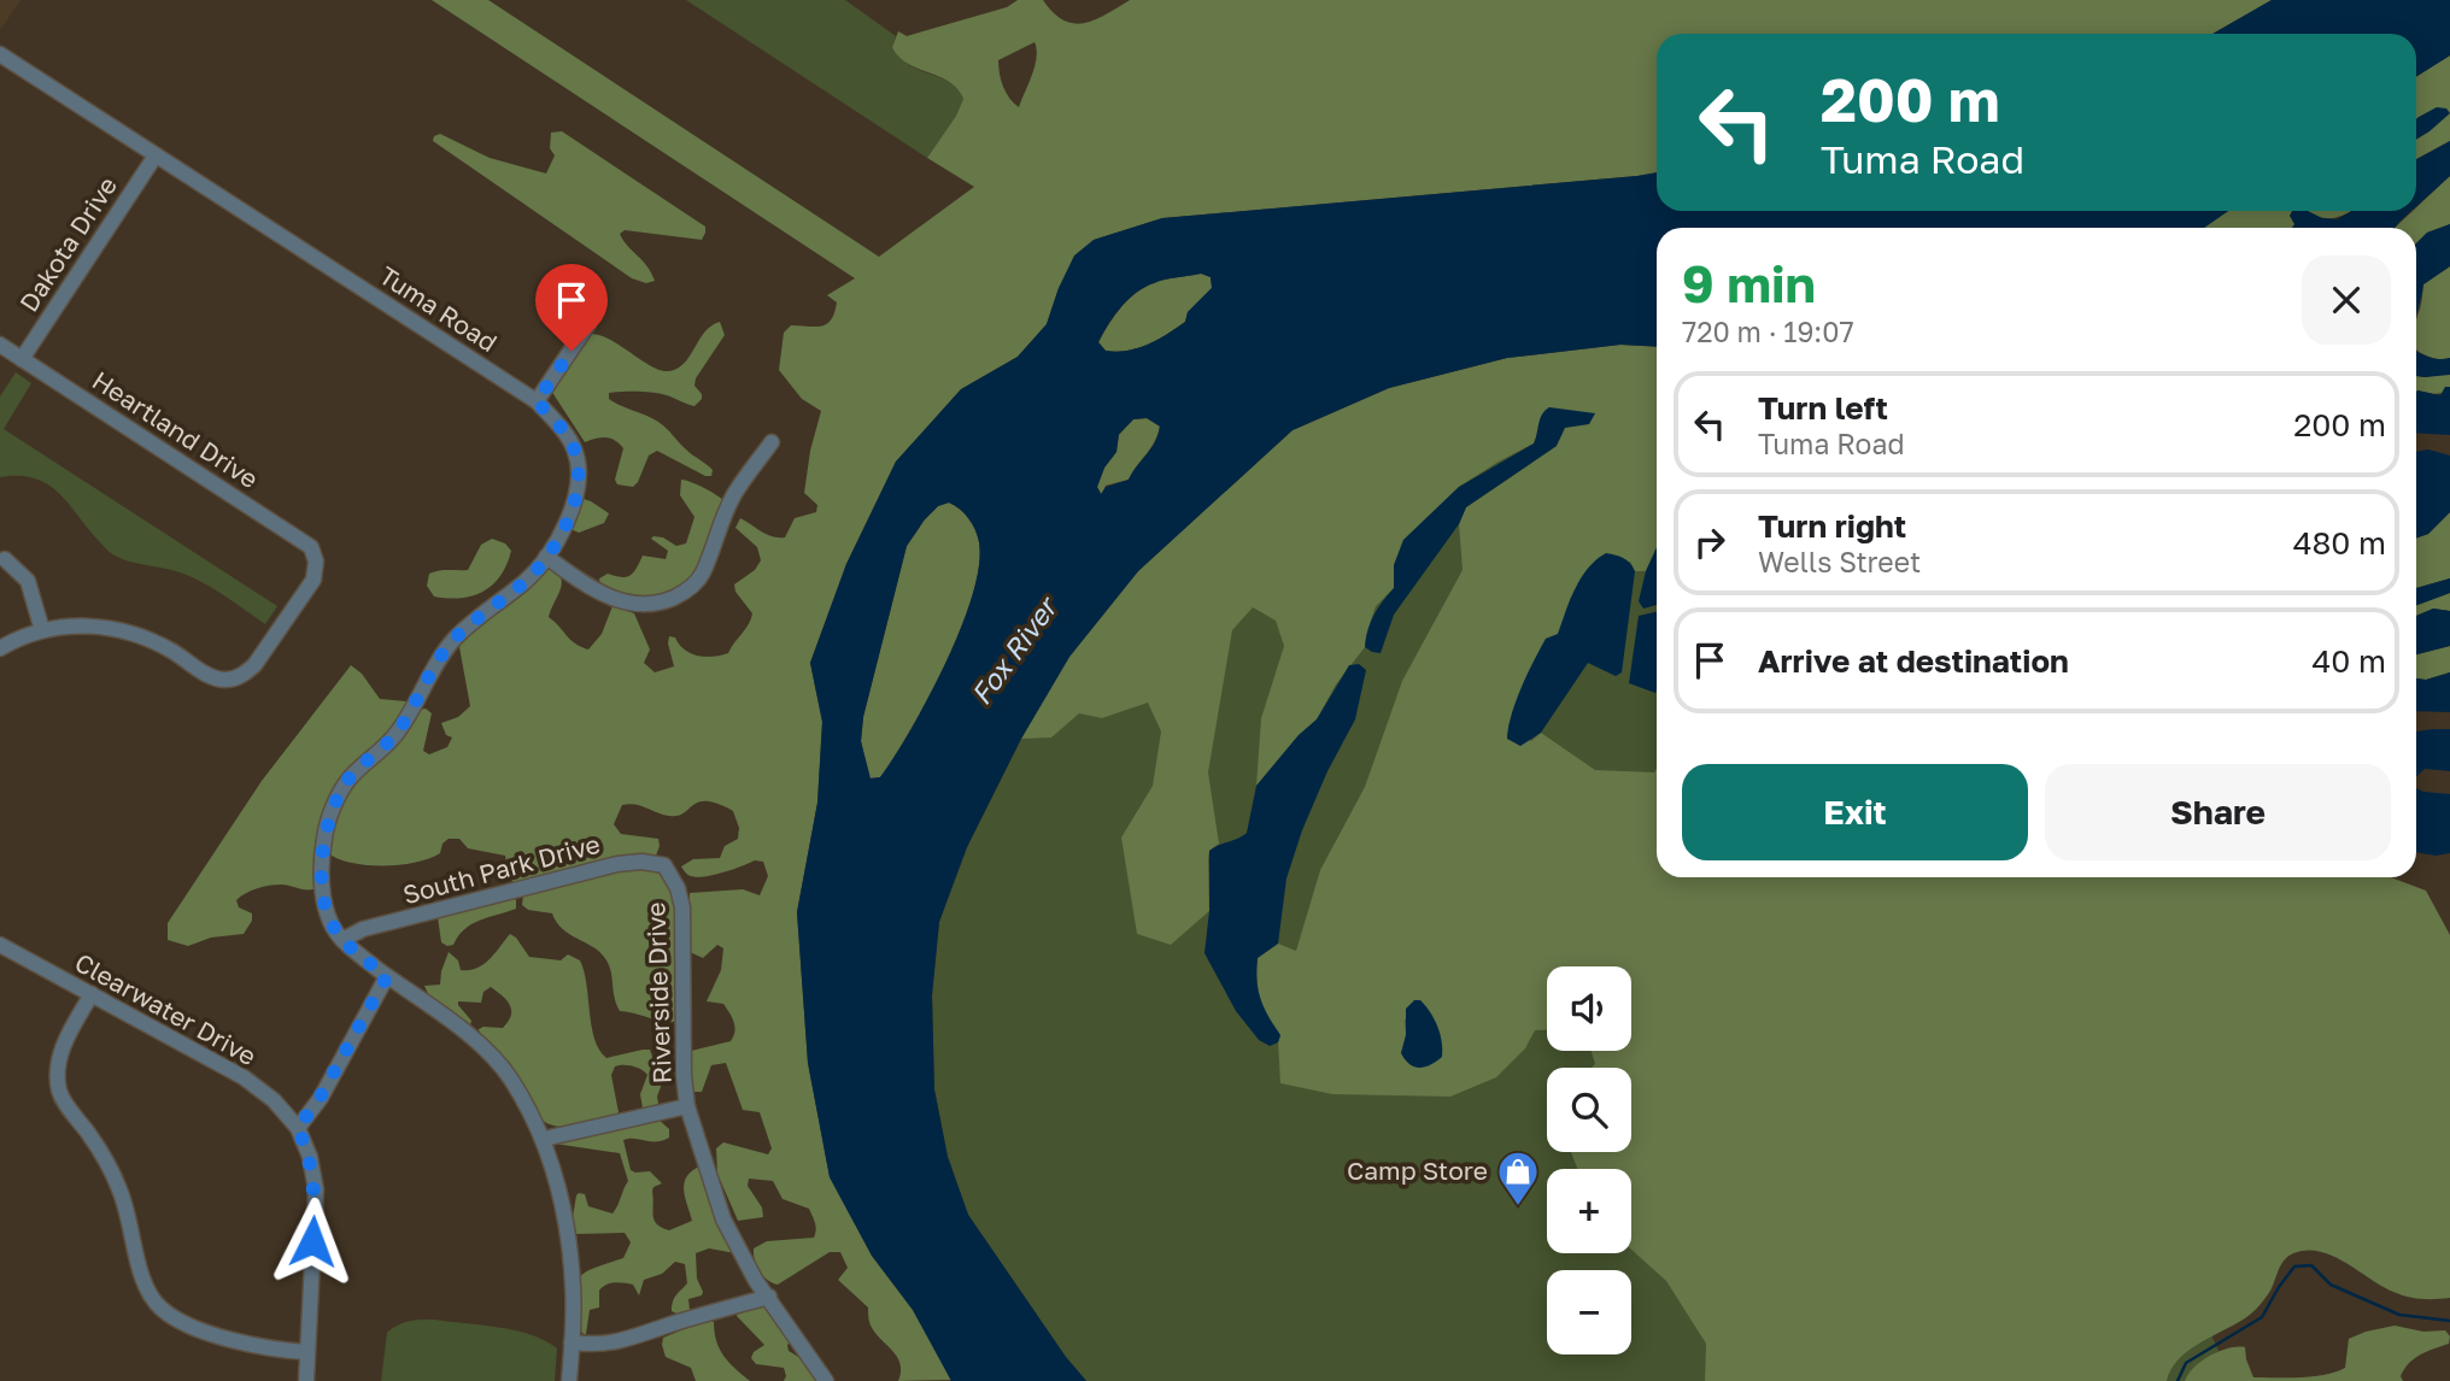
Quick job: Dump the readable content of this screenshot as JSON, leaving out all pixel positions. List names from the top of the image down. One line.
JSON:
{"streets":{"street":["Dakota Drive","Tuma Road","Heartland Drive","South Park Drive","Riverside Drive","Clearwater Drive"]},"crossings":[["Dakota Drive","Tuma Road"],["Dakota Drive","Heartland Drive"],["Tuma Road","South Park Drive"],["South Park Drive","Riverside Drive"]],"water":["Fox River"],"places":{"shop":["Camp Store"]},"page":{"turn":["200 m","Tuma Road"],"heading":["9 min","720 m · 19:07"],"list":[{"name":"Turn left","note":"Tuma Road","value":"200 m"},{"name":"Turn right","note":"Wells Street","value":"480 m"},{"name":"Arrive at destination","value":"40 m"}],"buttons":["Exit","Share"],"map_buttons":["+","−"]}}
